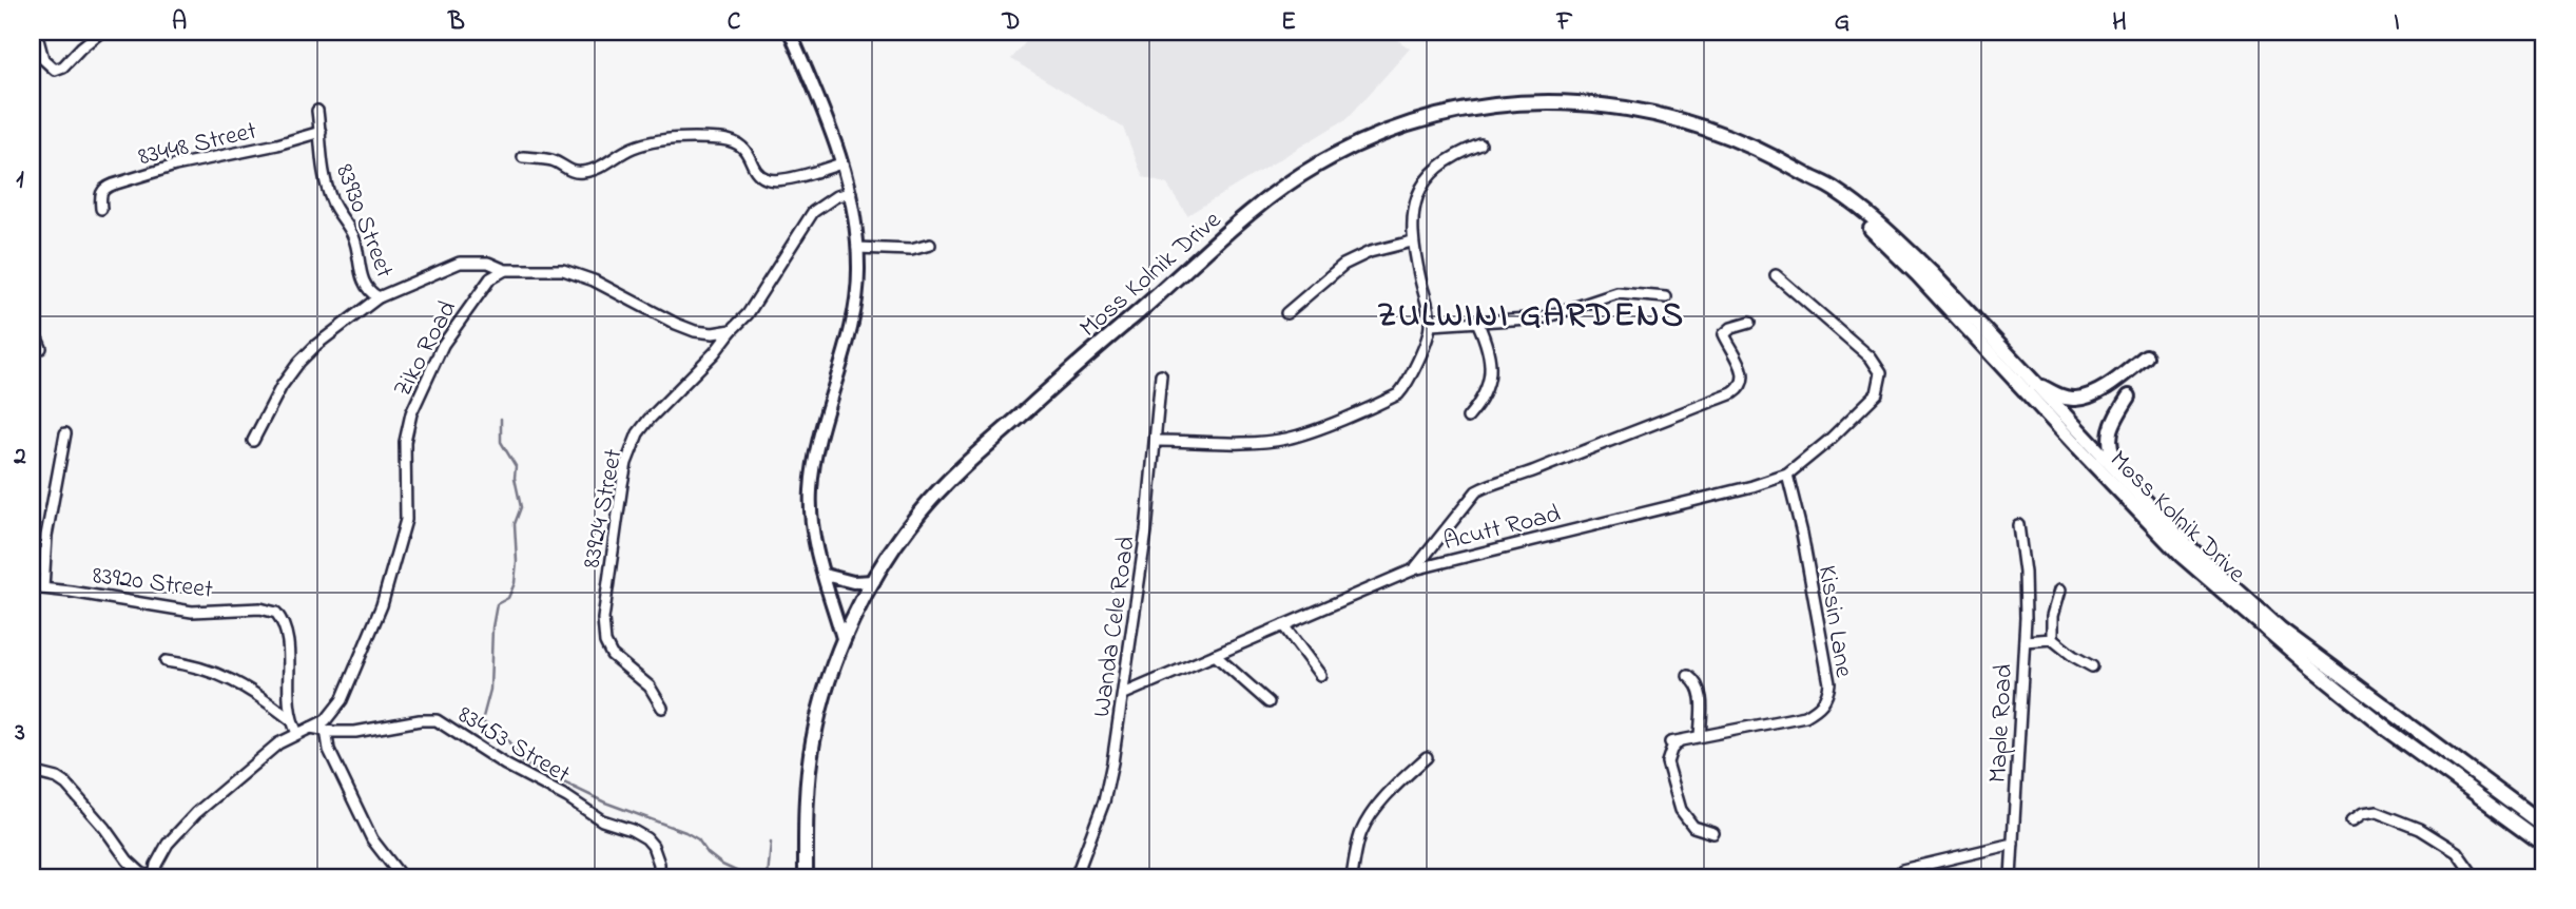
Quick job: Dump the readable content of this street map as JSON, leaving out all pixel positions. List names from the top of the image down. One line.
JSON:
{"streets":{"main road":["Moss Kolnik Drive"],"street":["83448 Street","83930 Street","Ziko Road","83924 Street","Acutt Road","83920 Street","Kissin Lane","Wanda Cele Road","Maple Road","83453 Street"]},"crossings":[["83448 Street","83930 Street"],["Ziko Road","83920 Street"],["Ziko Road","83453 Street"],["Acutt Road","Kissin Lane"],["Acutt Road","Wanda Cele Road"]],"districts":["ZULWINI GARDENS"],"grid":{"columns":["A","B","C","D","E","F","G","H","I"],"rows":["1","2","3"]}}
